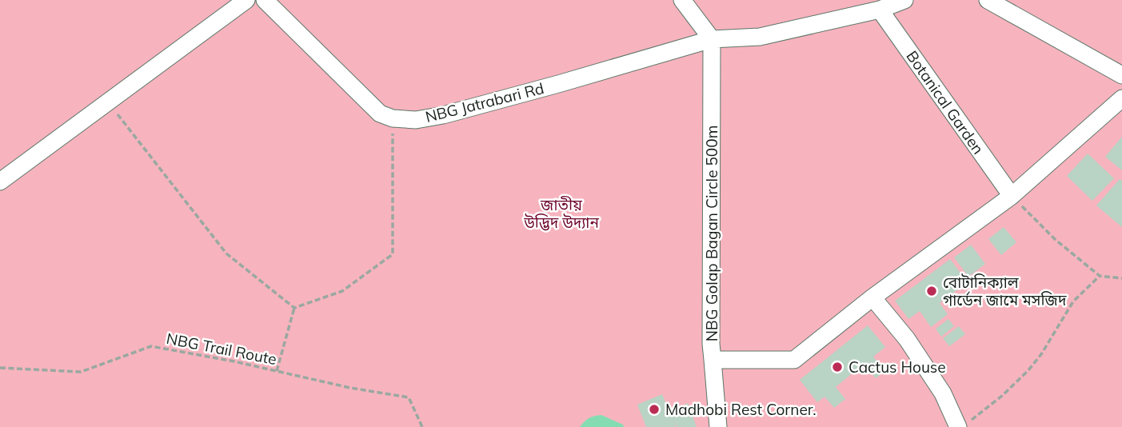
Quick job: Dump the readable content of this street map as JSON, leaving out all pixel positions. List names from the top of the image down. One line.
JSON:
{"streets":{"street":["NBG Jatrabari Rd","Botanical Garden","NBG Golap Bagan Circle 500m"],"path":["NBG Trail Route"]},"crossings":[["NBG Jatrabari Rd","NBG Golap Bagan Circle 500m"],["Botanical Garden","NBG Golap Bagan Circle 500m"]],"parks":["জাতীয় উদ্ভিদ উদ্যান"],"places":["বোটানিক্যাল গার্ডেন জামে মসজিদ","Cactus House","Madhobi Rest Corner."]}
